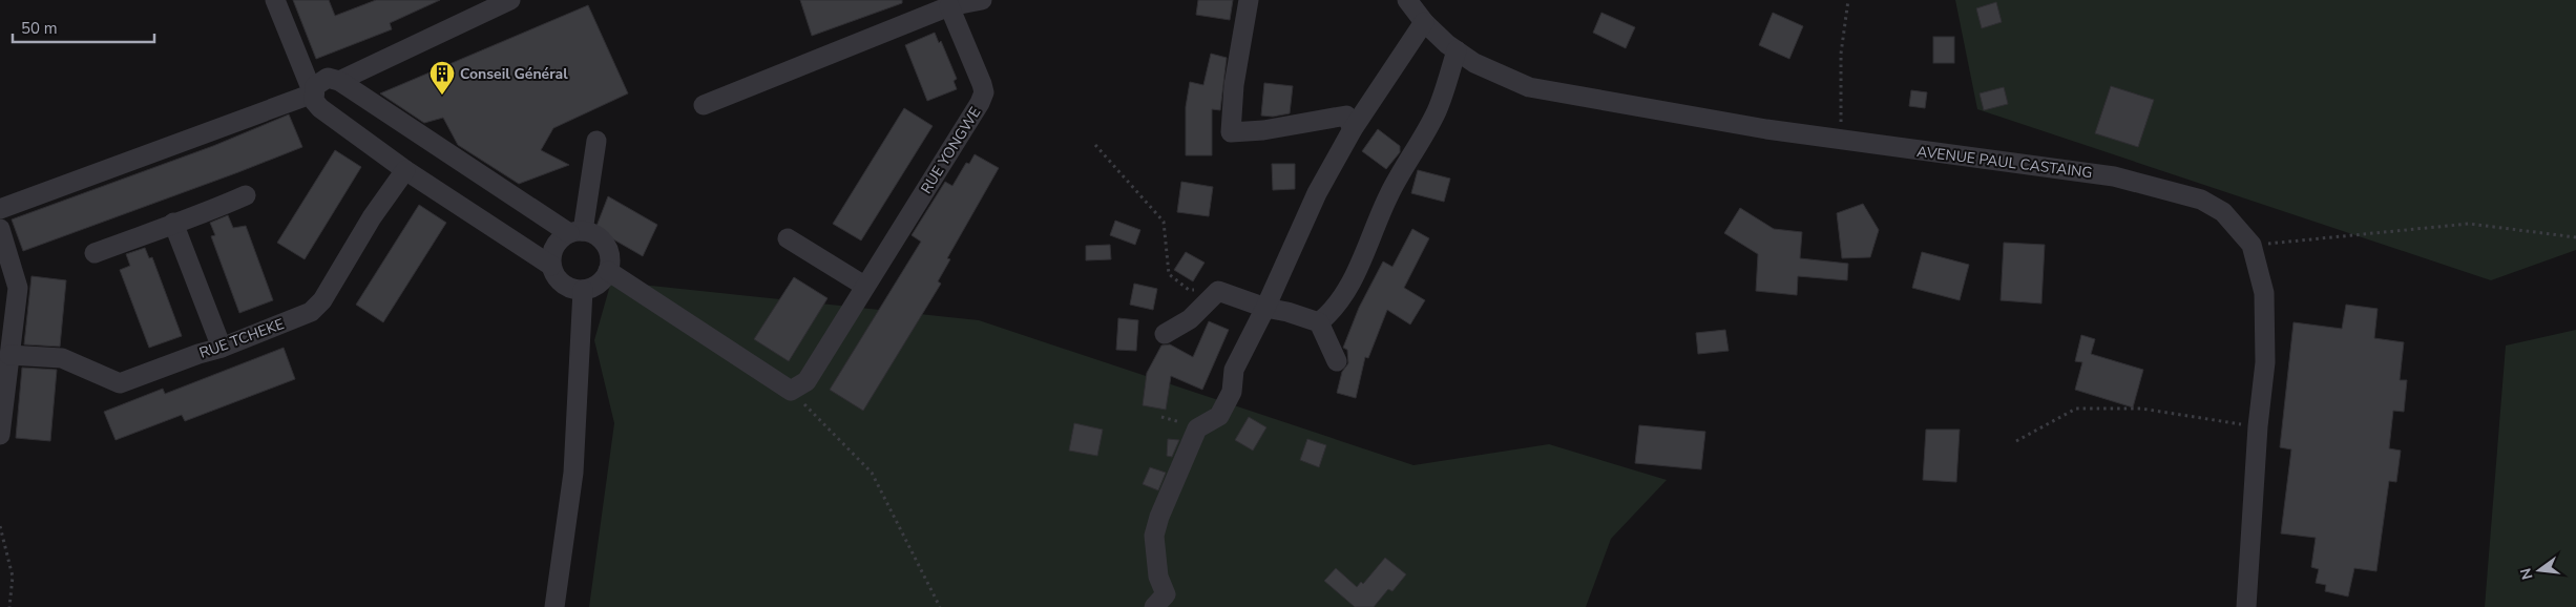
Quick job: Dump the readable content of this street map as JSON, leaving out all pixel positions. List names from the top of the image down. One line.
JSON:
{"streets":{"street":["RUE YONGWE","AVENUE PAUL CASTAING","RUE TCHEKE"]},"places":{"building":["Conseil Général"]},"scale_bar":"50 m","north":"left"}
